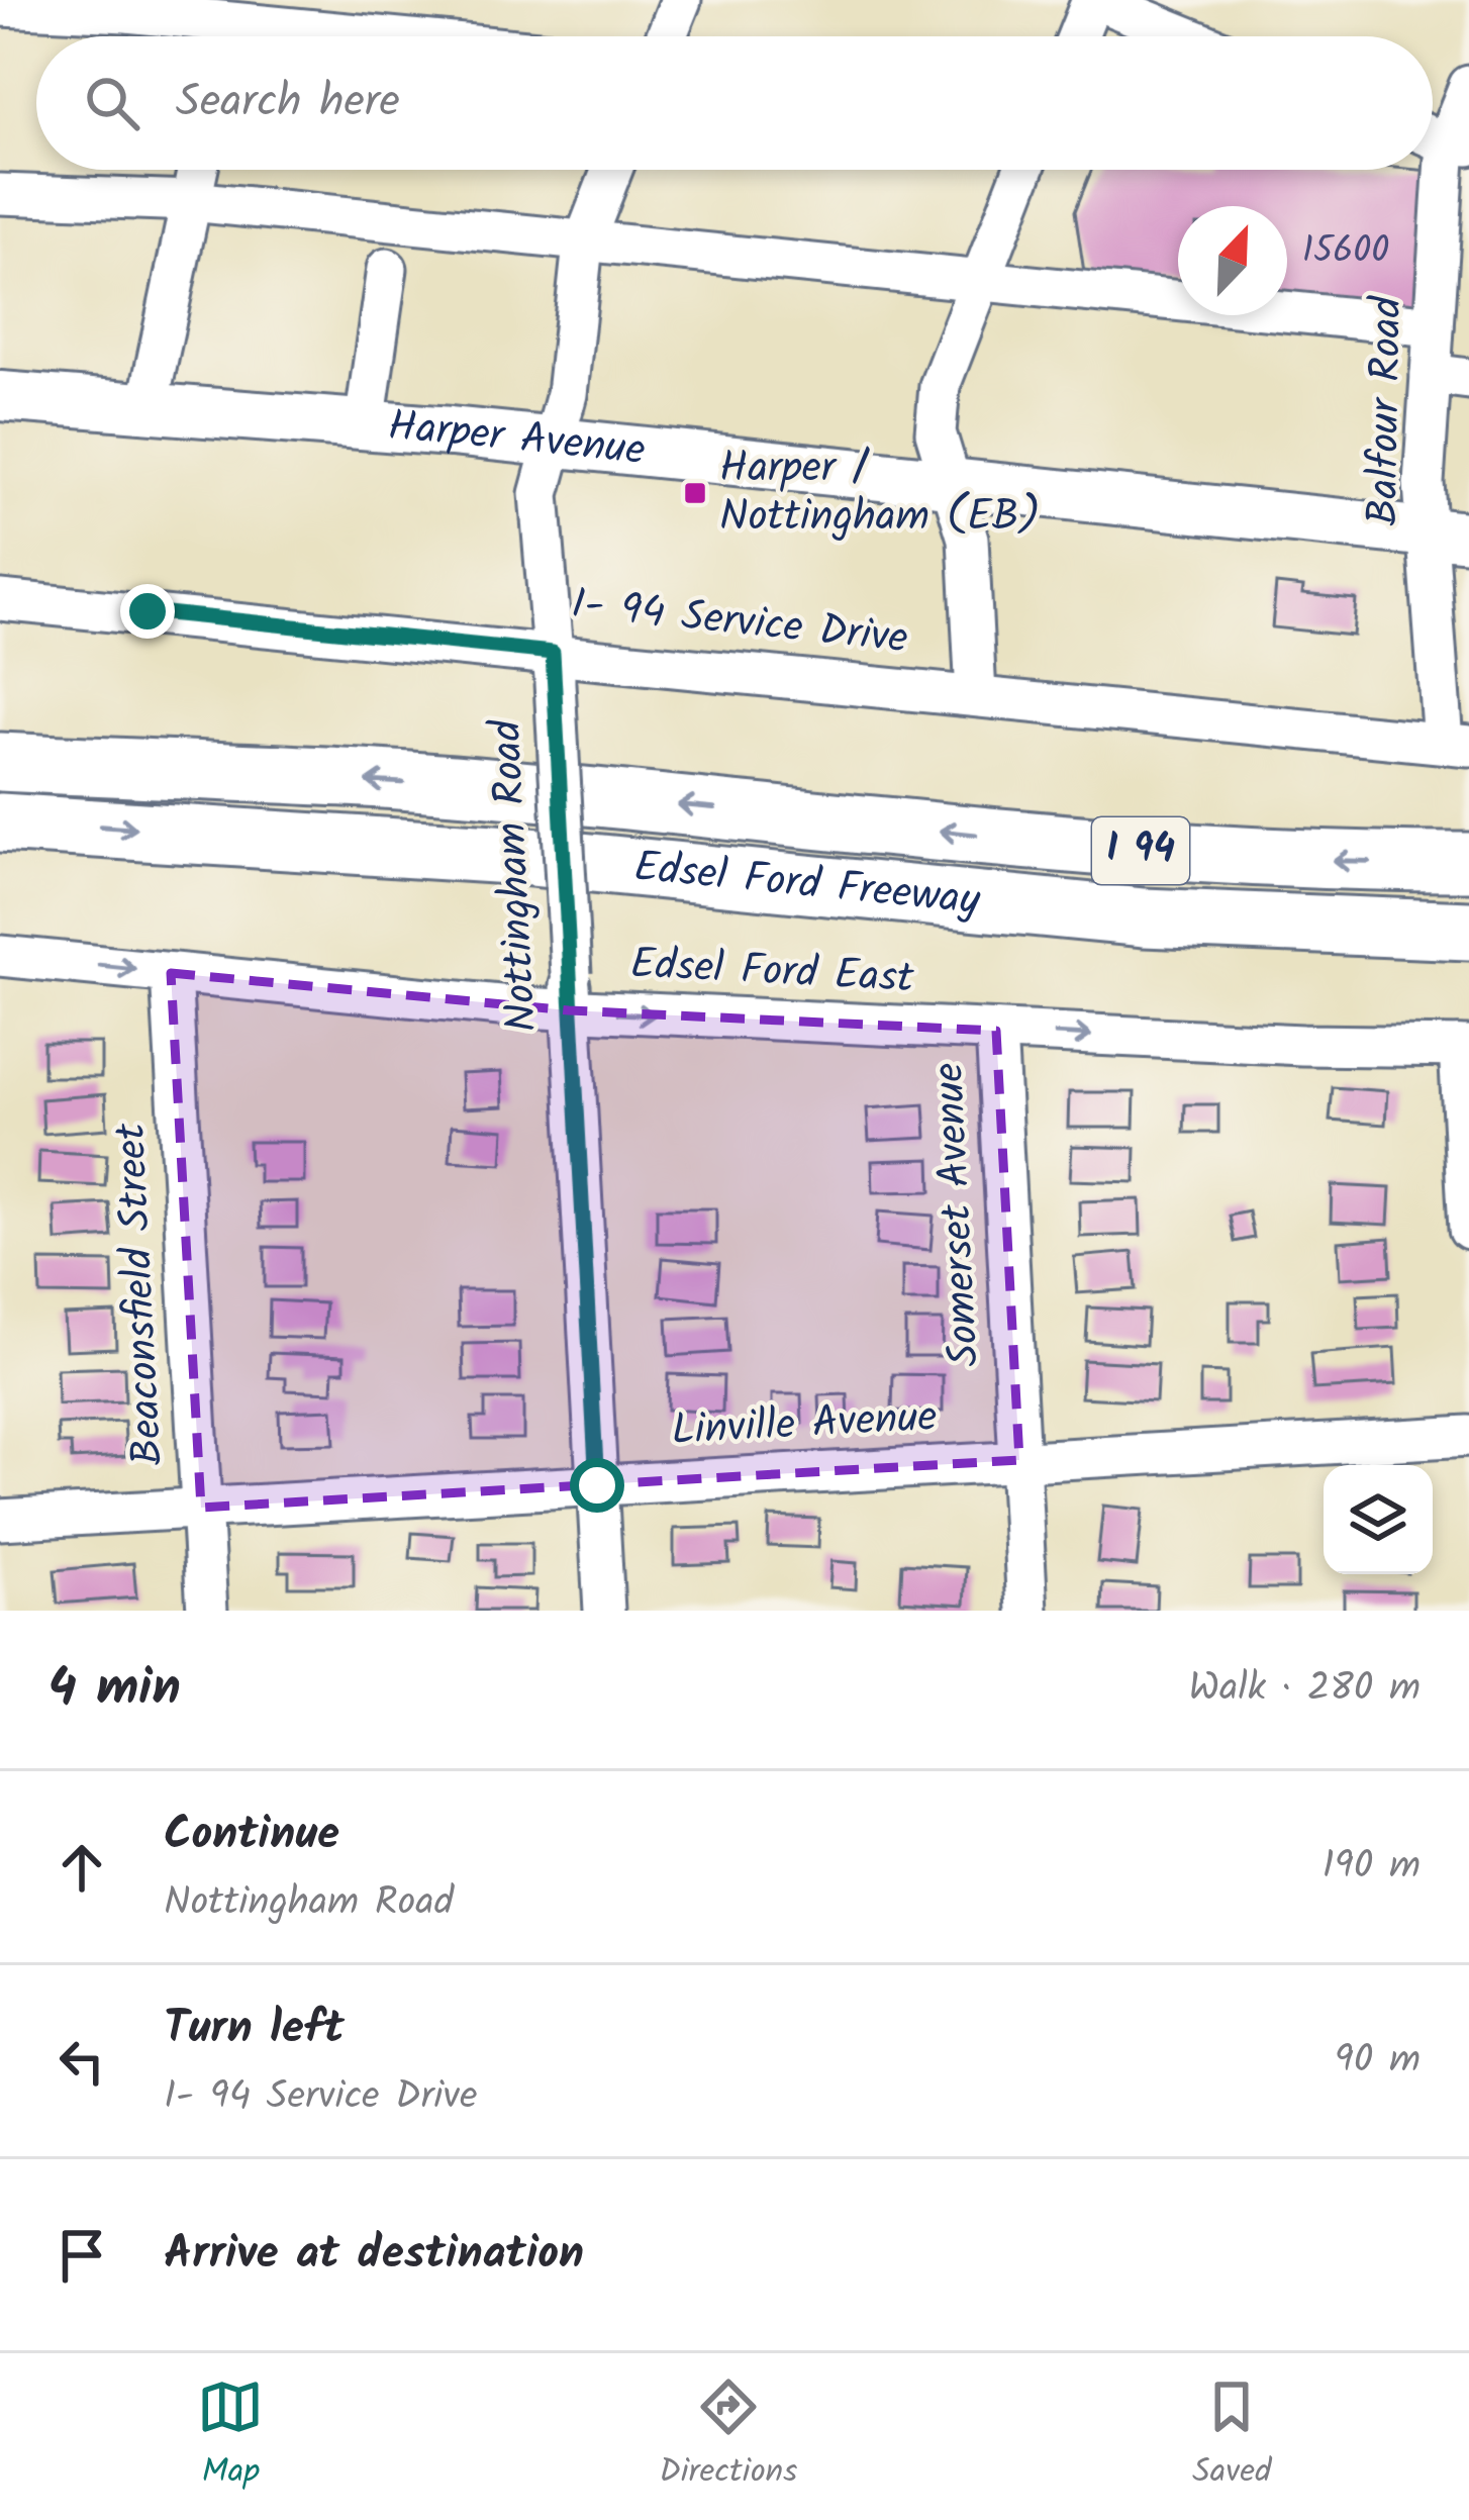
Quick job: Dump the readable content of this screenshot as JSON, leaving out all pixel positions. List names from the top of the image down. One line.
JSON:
{"streets":{"highway":["I 94","Edsel Ford Freeway"],"main road":["Harper Avenue"],"street":["Balfour Road","I- 94 Service Drive","Nottingham Road","Edsel Ford East","Somerset Avenue","Beaconsfield Street","Linville Avenue"]},"crossings":[["Balfour Road","Harper Avenue"],["Balfour Road","I- 94 Service Drive"],["Harper Avenue","Nottingham Road"],["I- 94 Service Drive","Nottingham Road"],["Nottingham Road","Edsel Ford East"],["Nottingham Road","Linville Avenue"],["Edsel Ford East","Somerset Avenue"],["Edsel Ford East","Beaconsfield Street"],["Somerset Avenue","Linville Avenue"],["Beaconsfield Street","Linville Avenue"]],"one_way":["Edsel Ford East"],"places":{"transit":["Harper / Nottingham (EB)"]},"house_numbers":["15600"],"north":"top right","page":{"search":"Search here","heading":["4 min","Walk · 280 m"],"list":[["Continue","Nottingham Road","190 m"],["Turn left","I- 94 Service Drive","90 m"],"Arrive at destination"],"nav":["Map","Directions","Saved"]}}
